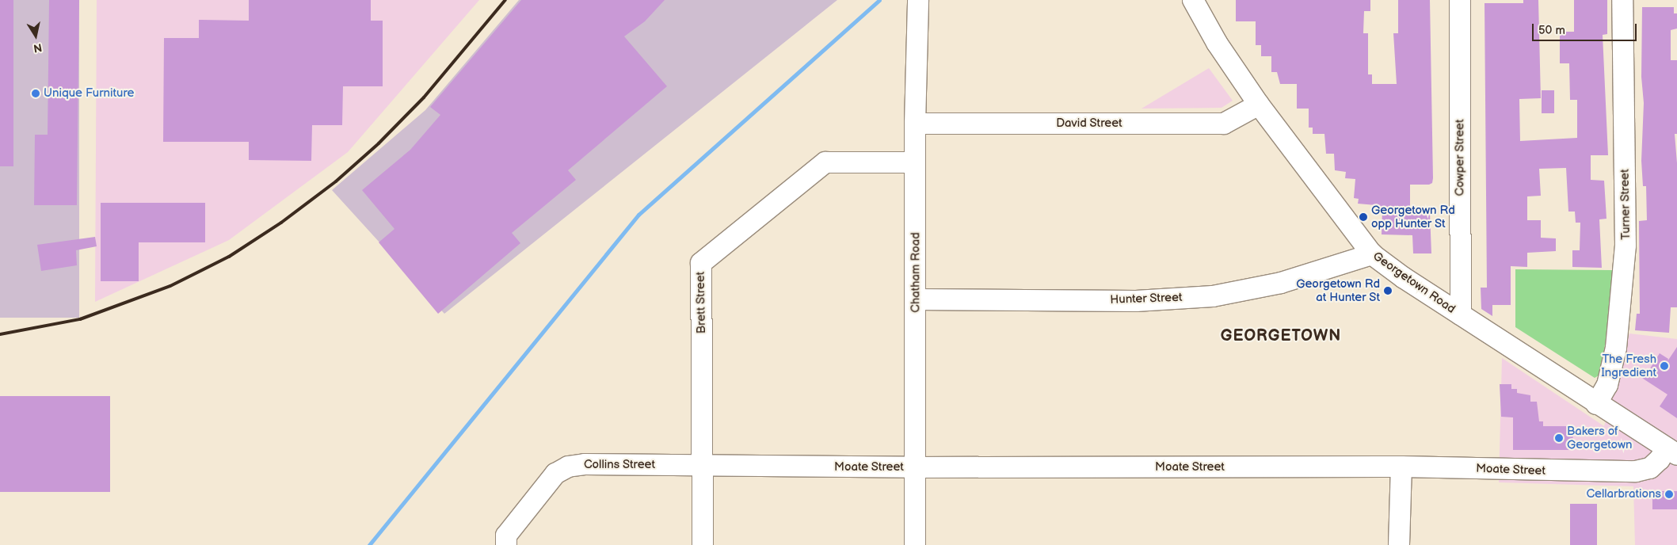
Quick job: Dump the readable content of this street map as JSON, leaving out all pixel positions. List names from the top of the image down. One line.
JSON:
{"streets":{"street":["David Street","Cowper Street","Turner Street","Chatham Road","Georgetown Road","Hunter Street","Brett Street","Collins Street","Moate Street"]},"crossings":[["David Street","Chatham Road"],["David Street","Georgetown Road"],["Cowper Street","Georgetown Road"],["Turner Street","Georgetown Road"],["Chatham Road","Hunter Street"],["Chatham Road","Brett Street"],["Chatham Road","Moate Street"],["Georgetown Road","Hunter Street"],["Georgetown Road","Moate Street"],["Brett Street","Collins Street"],["Brett Street","Moate Street"],["Collins Street","Moate Street"]],"districts":["GEORGETOWN"],"places":["Unique Furniture","Georgetown Rd opp Hunter St","Georgetown Rd at Hunter St","The Fresh Ingredient","Bakers of Georgetown","Cellarbrations"],"scale_bar":"50 m","north":"bottom"}
